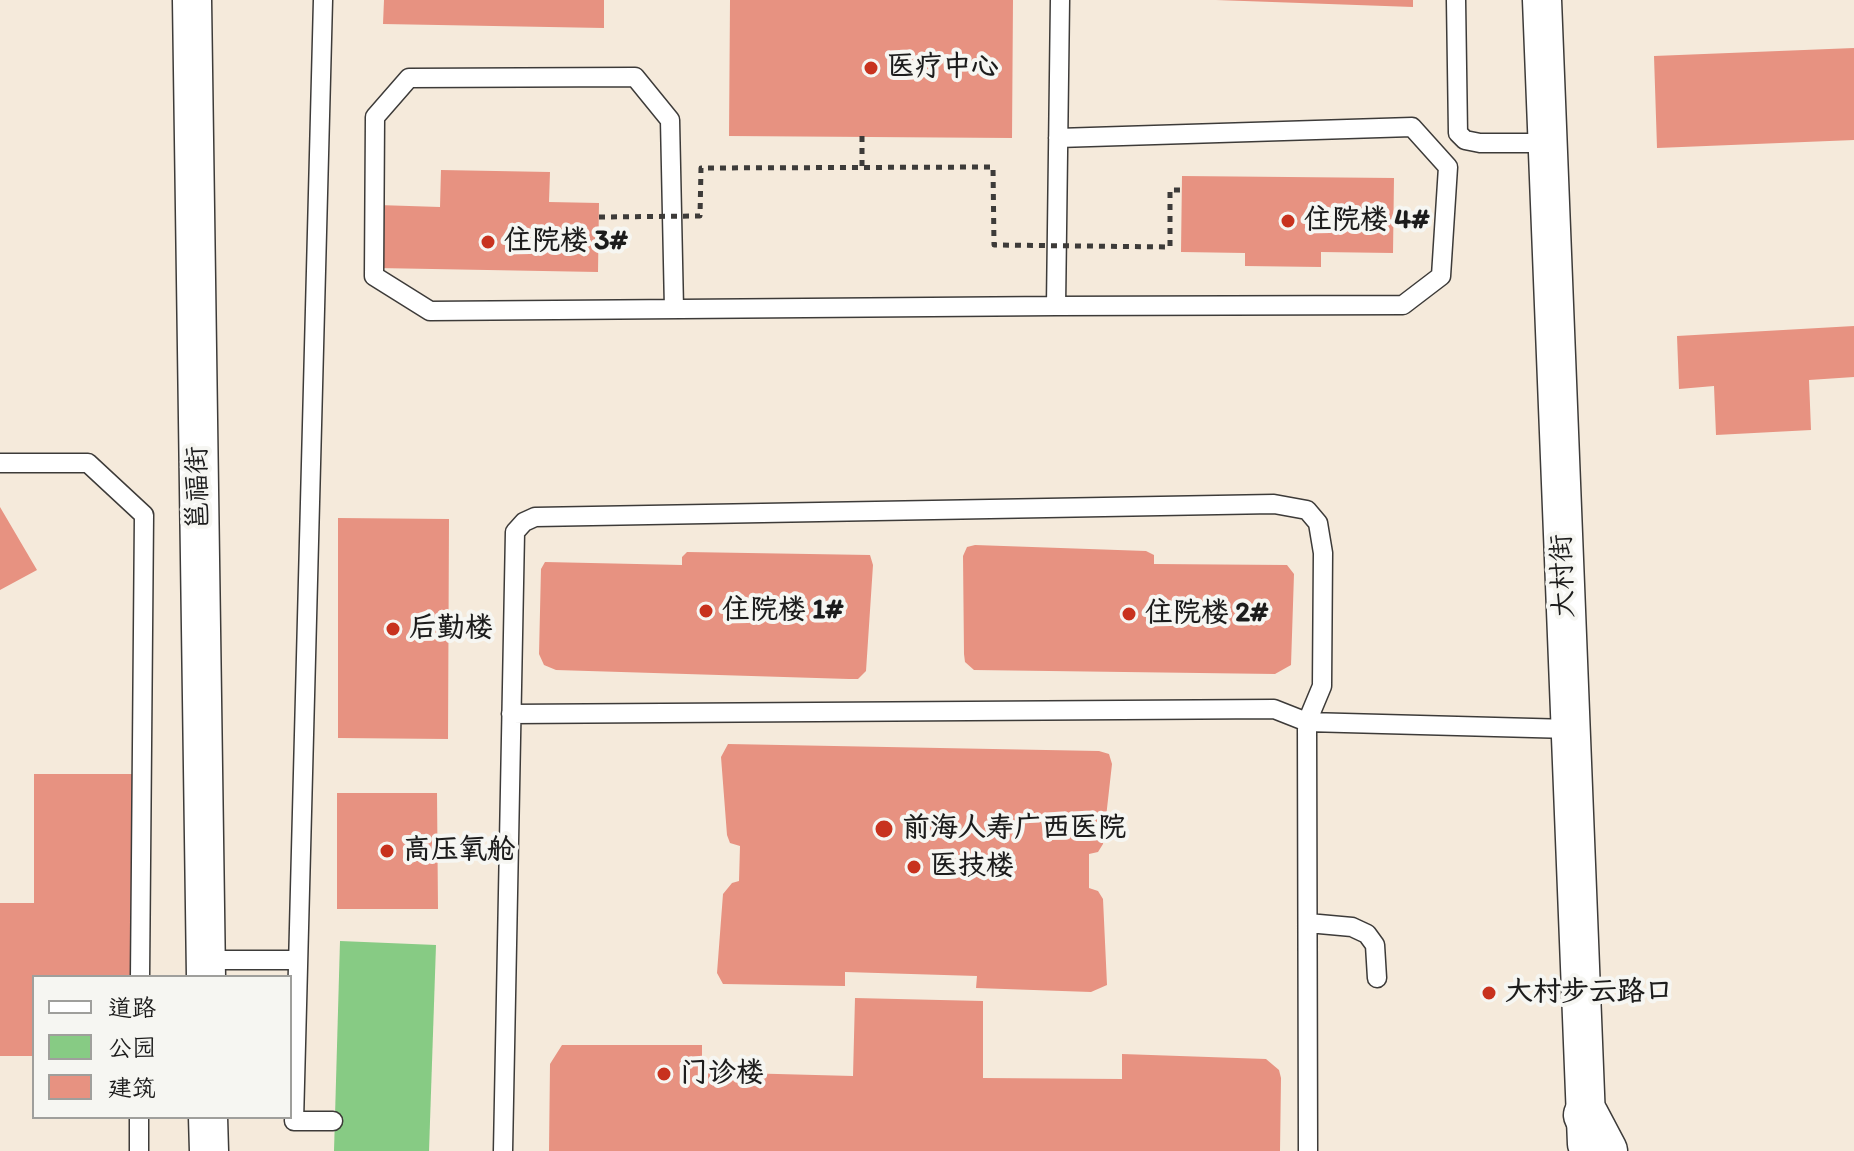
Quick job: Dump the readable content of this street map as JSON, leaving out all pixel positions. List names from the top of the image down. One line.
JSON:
{"streets":{"street":["邕福街","大村街"]},"places":["医疗中心","住院楼 4#","住院楼 3#","住院楼 1#","住院楼 2#","后勤楼","前海人寿广西医院","高压氧舱","医技楼","大村步云路口","门诊楼"],"legend":["道路","公园","建筑"]}
